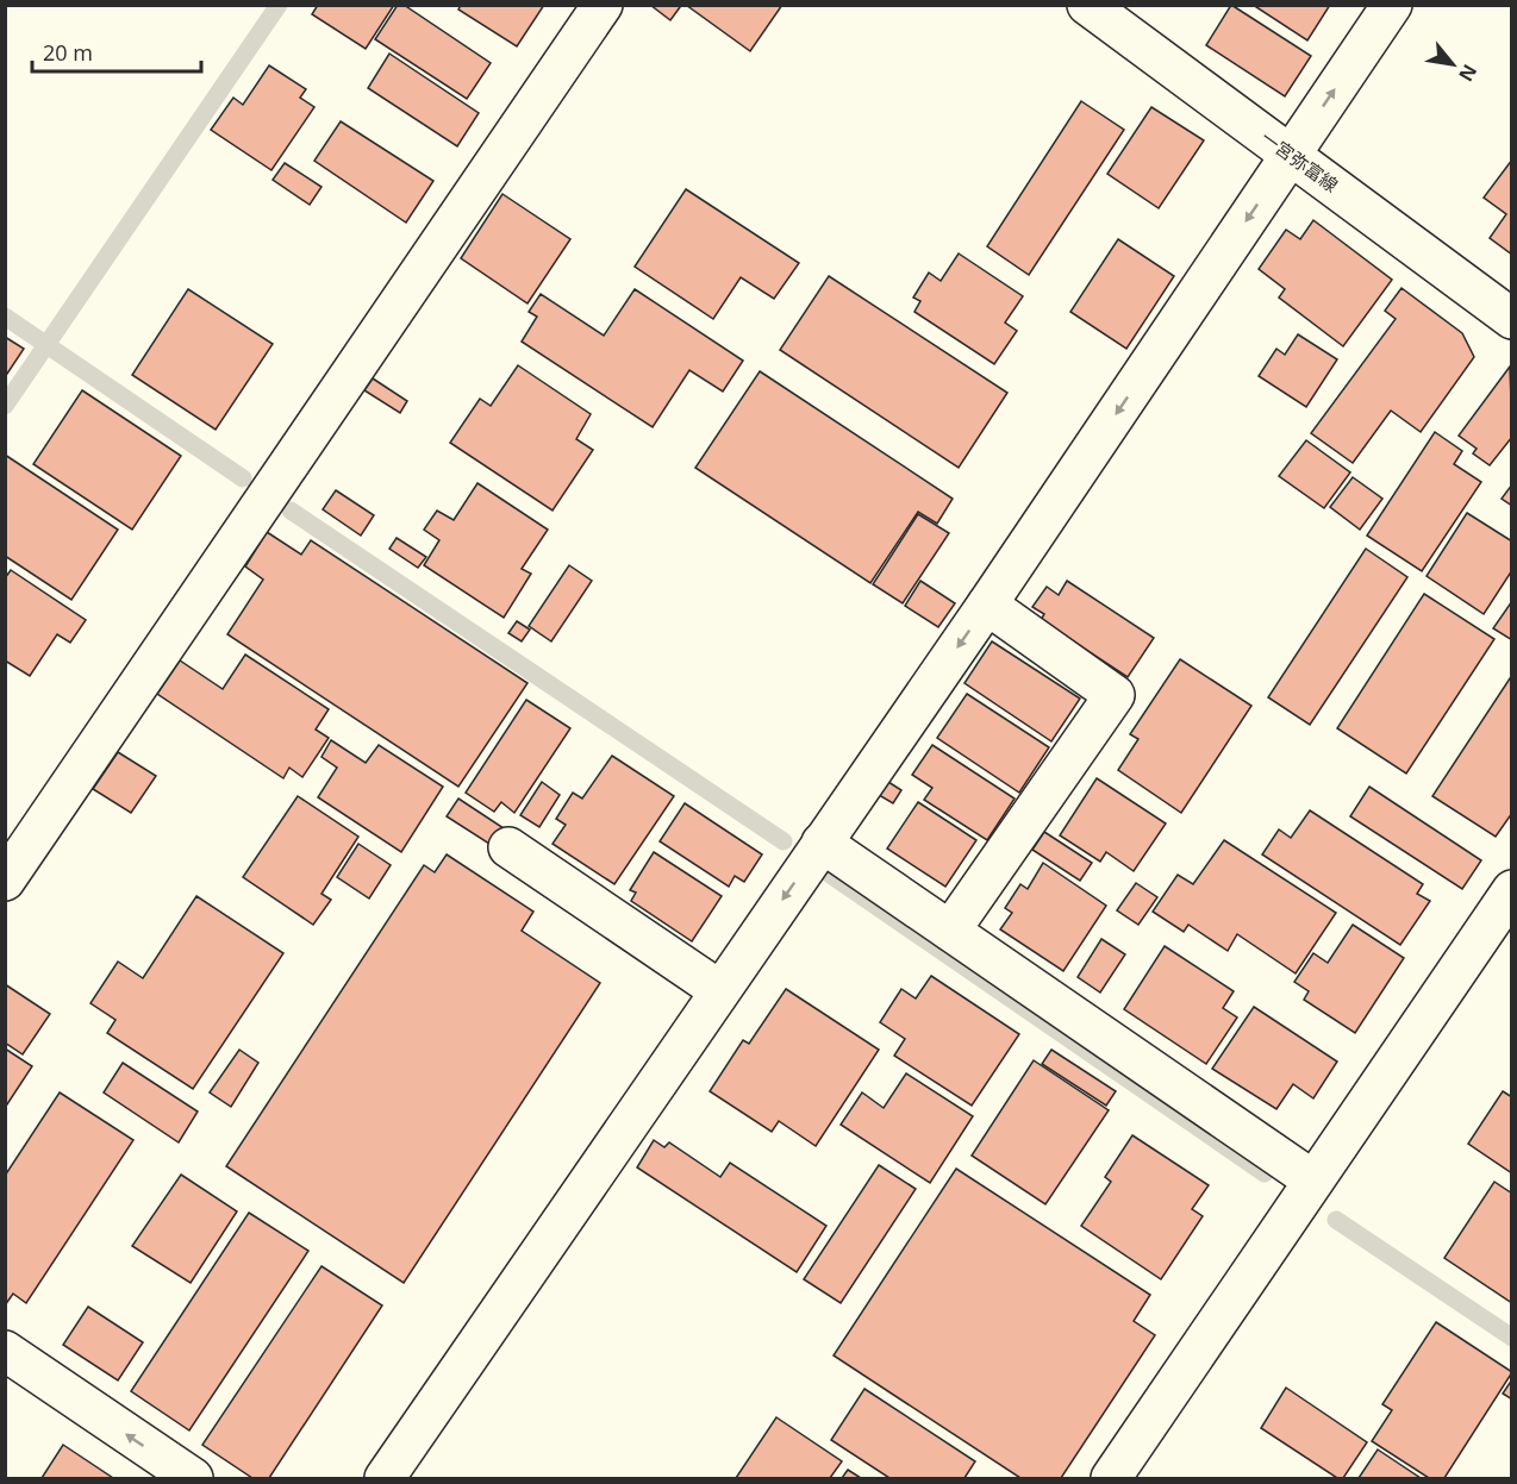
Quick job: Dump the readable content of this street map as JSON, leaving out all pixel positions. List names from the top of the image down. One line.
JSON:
{"streets":{"street":["一宮弥富線"]},"scale_bar":"20 m","north":"bottom right"}
